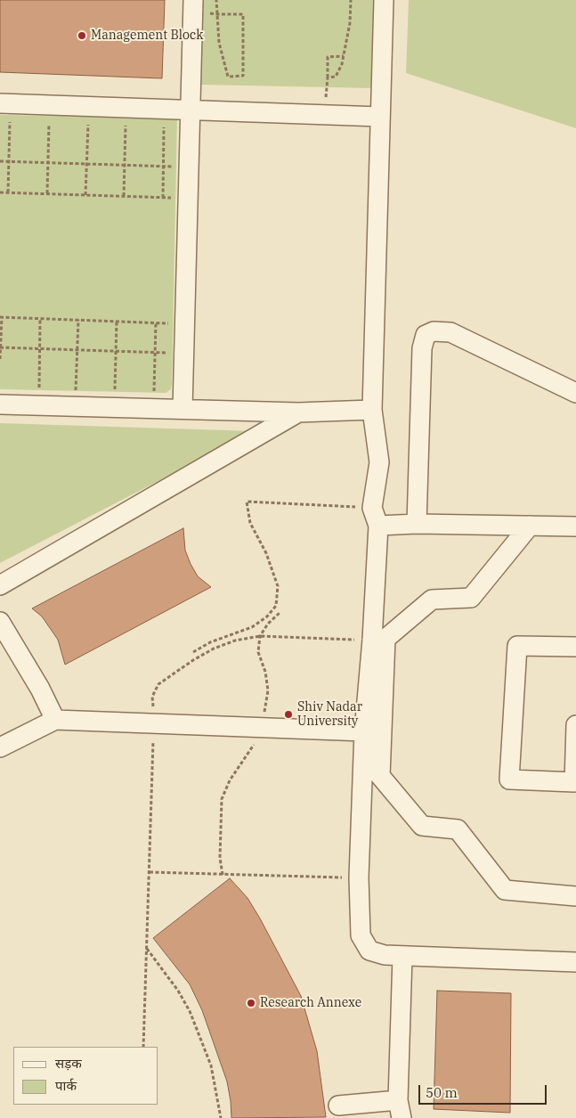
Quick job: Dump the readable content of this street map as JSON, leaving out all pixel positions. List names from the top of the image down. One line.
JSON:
{"places":["Management Block","Shiv Nadar University","Research Annexe"],"legend":["सड़क","पार्क"],"scale_bar":"50 m"}
